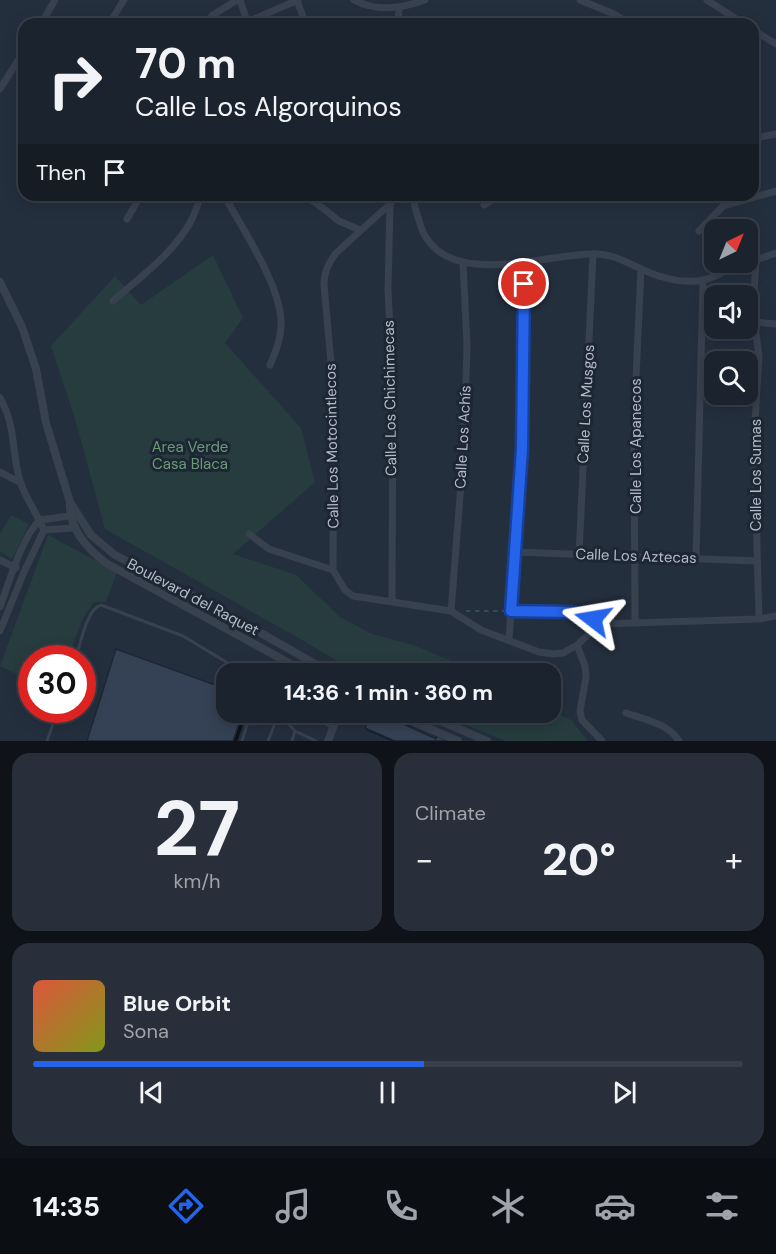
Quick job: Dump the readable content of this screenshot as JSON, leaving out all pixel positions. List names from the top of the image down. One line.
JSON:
{"streets":{"street":["Calle Los Chichimecas","Calle Los Musgos","Calle Los Achís","Calle Los Motocintlecos","Calle Los Apanecos","Calle Los Sumas","Calle Los Aztecas","Boulevard del Raquet"]},"crossings":[["Calle Los Chichimecas","Calle Los Motocintlecos"],["Calle Los Musgos","Calle Los Aztecas"],["Calle Los Apanecos","Calle Los Aztecas"],["Calle Los Sumas","Calle Los Aztecas"]],"parks":["Area Verde Casa Blaca"],"north":"top right","page":{"turn":["70 m","Calle Los Algorquinos"],"then":"Then","limit":"30","trip":"14:36 · 1 min · 360 m","tile":[["27","km/h"],"Climate"],"heat":["−","20°","+"],"song":["Blue Orbit","Sona"],"tabs":"14:35"}}
